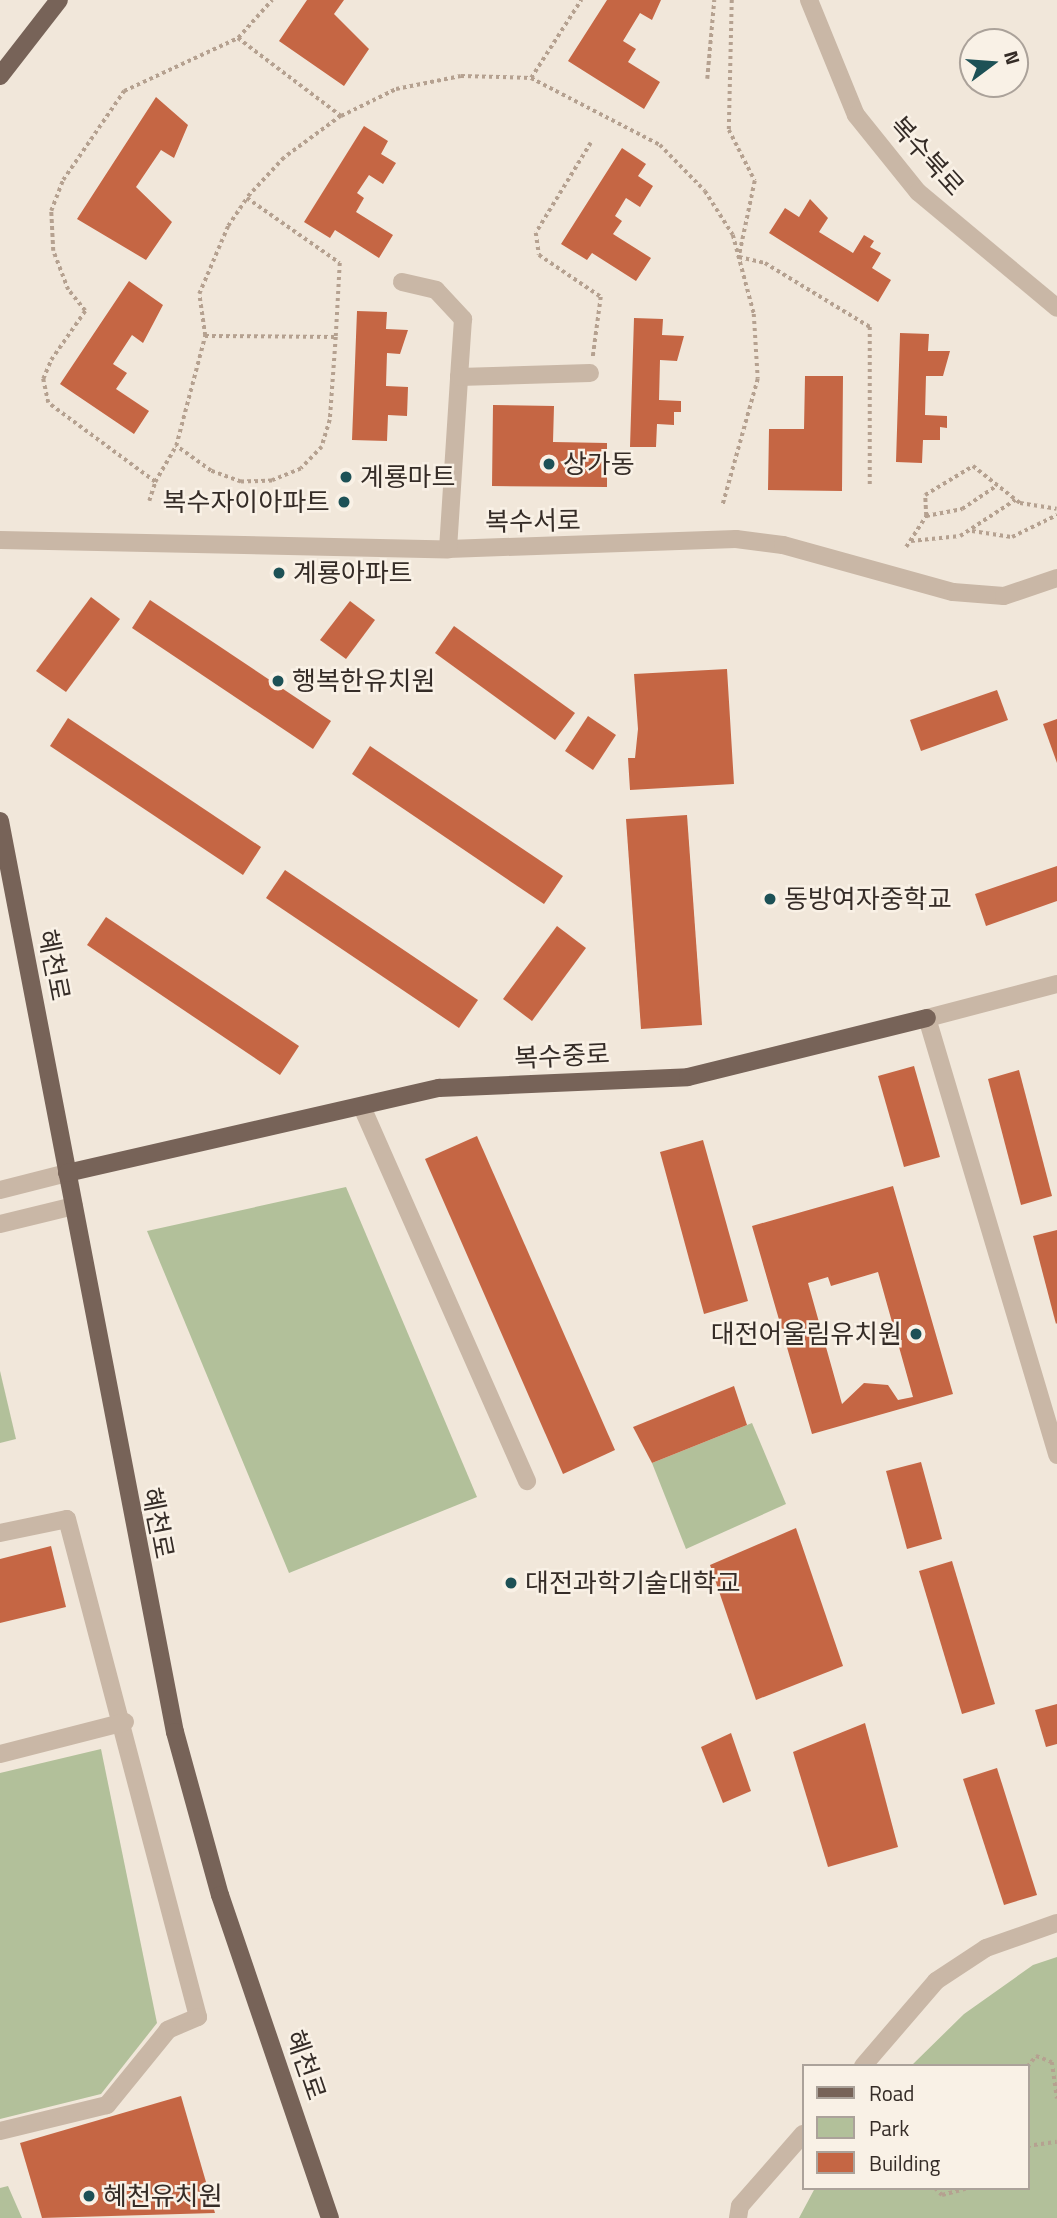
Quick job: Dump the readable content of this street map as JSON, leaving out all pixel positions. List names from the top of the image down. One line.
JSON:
{"streets":{"main road":["혜천로","복수중로"],"street":["복수북로","복수서로"]},"crossings":[["혜천로","복수중로"]],"places":["상가동","계룡마트","복수자이아파트","계룡아파트","행복한유치원","동방여자중학교","대전어울림유치원","대전과학기술대학교","혜천유치원"],"legend":["Road","Park","Building"],"north":"right"}
